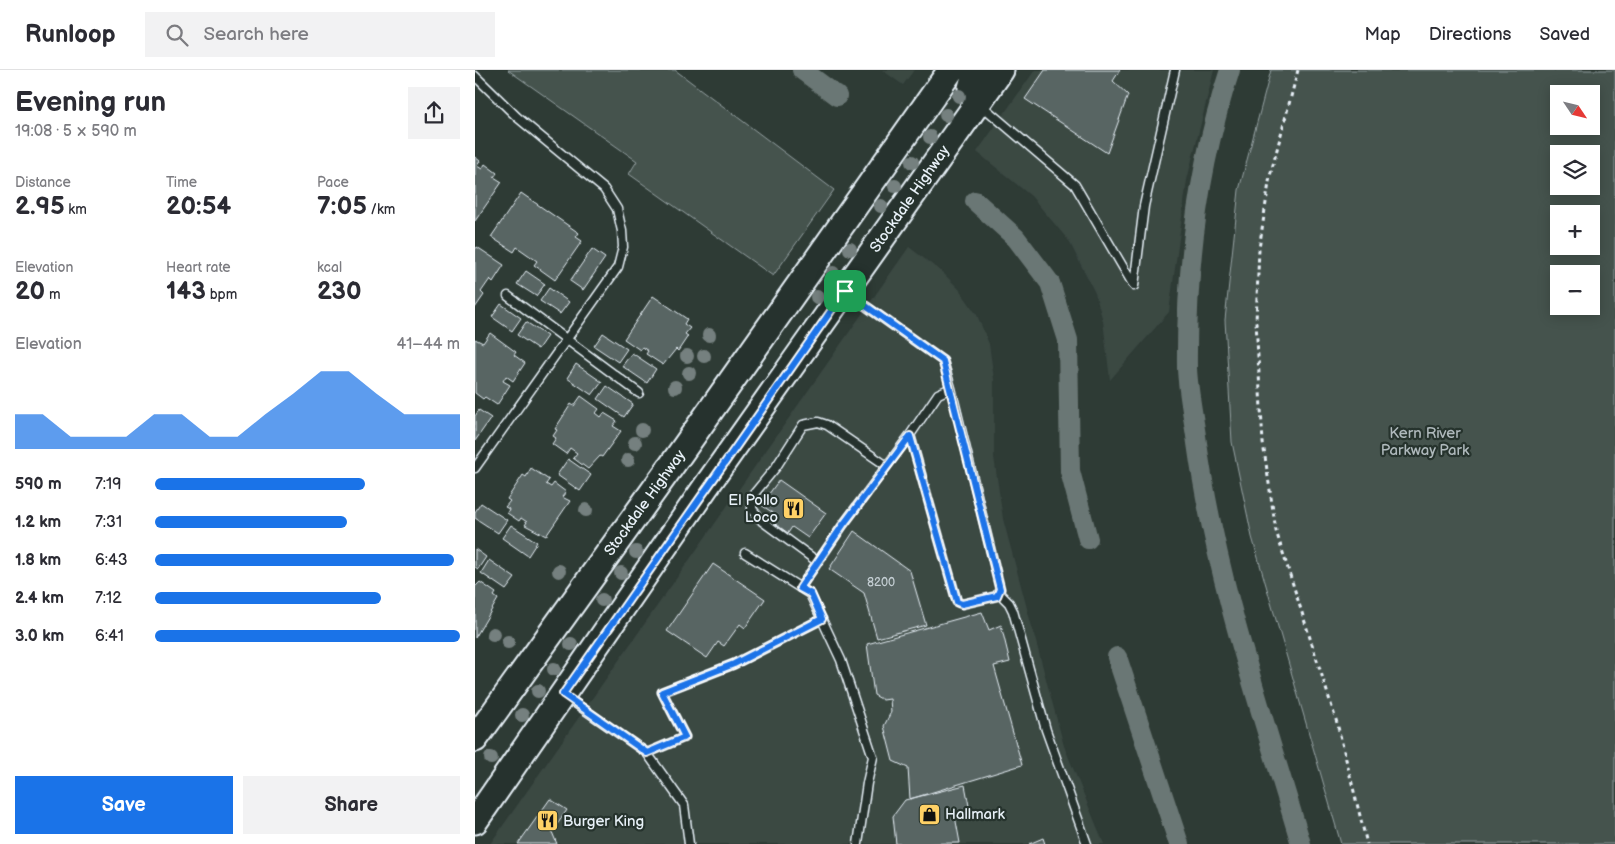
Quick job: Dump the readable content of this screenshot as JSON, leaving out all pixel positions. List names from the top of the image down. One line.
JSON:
{"streets":{"main road":["Stockdale Highway"]},"parks":["Kern River Parkway Park"],"places":{"restaurant":["El Pollo Loco","Burger King"],"shop":["Hallmark"]},"house_numbers":["8200"],"north":"bottom right","page":{"header":"Runloop","search":"Search here","nav":["Map","Directions","Saved"],"heading":["Evening run","19:08 · 5 × 590 m"],"map_buttons":["+","−"],"stats":[["Distance","2.95 km"],["Time","20:54"],["Pace","7:05 /km"],["Elevation","20 m"],["Heart rate","143 bpm"],["kcal","230"]],"chart":["Elevation","41–44 m"],"list":[{"name":"590 m","note":"7:19"},{"name":"1.2 km","note":"7:31"},{"name":"1.8 km","note":"6:43"},{"name":"2.4 km","note":"7:12"},{"name":"3.0 km","note":"6:41"}],"buttons":["Save","Share"]}}
